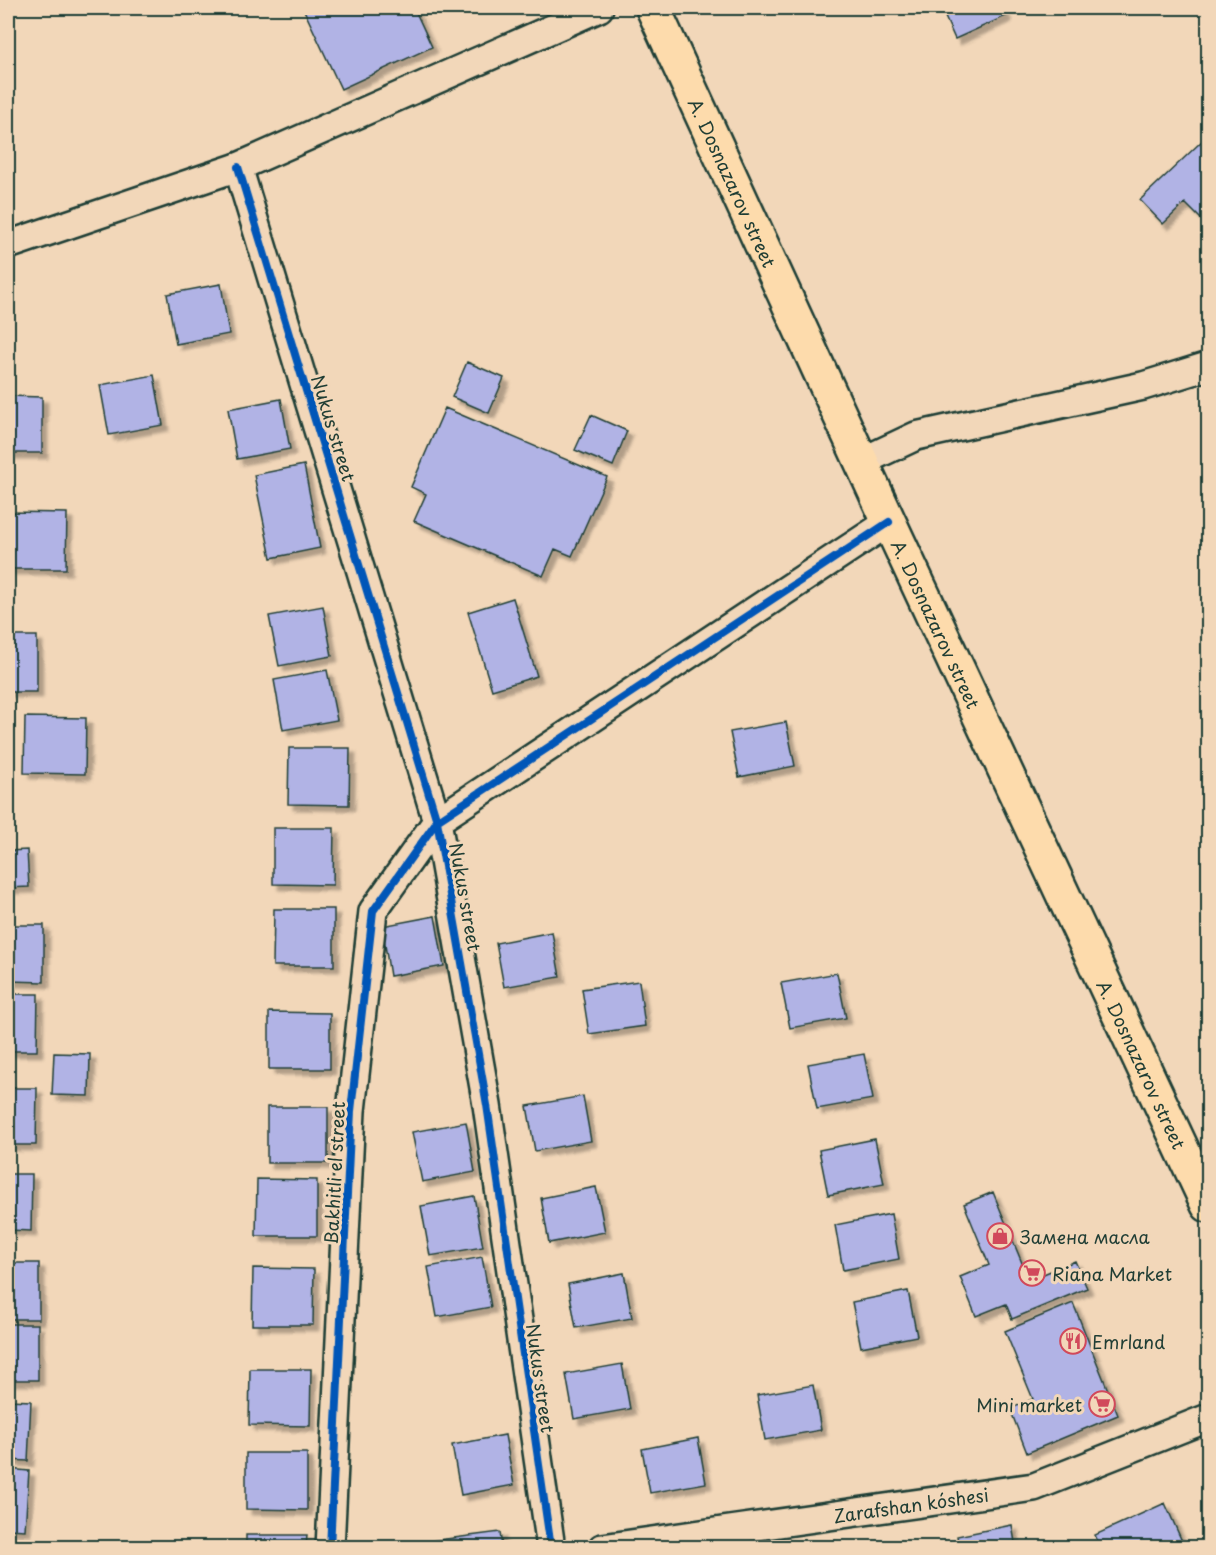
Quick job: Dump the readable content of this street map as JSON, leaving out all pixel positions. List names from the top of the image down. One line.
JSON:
{"streets":{"main road":["A. Dosnazarov street"],"street":["Nukus street","Bakhitli el street","Zarafshan kóshesi"]},"crossings":[["Nukus street","Bakhitli el street"]],"places":{"shop":["Замена масла"],"supermarket":["Riana Market","Mini market"],"restaurant":["Emrland"]}}
